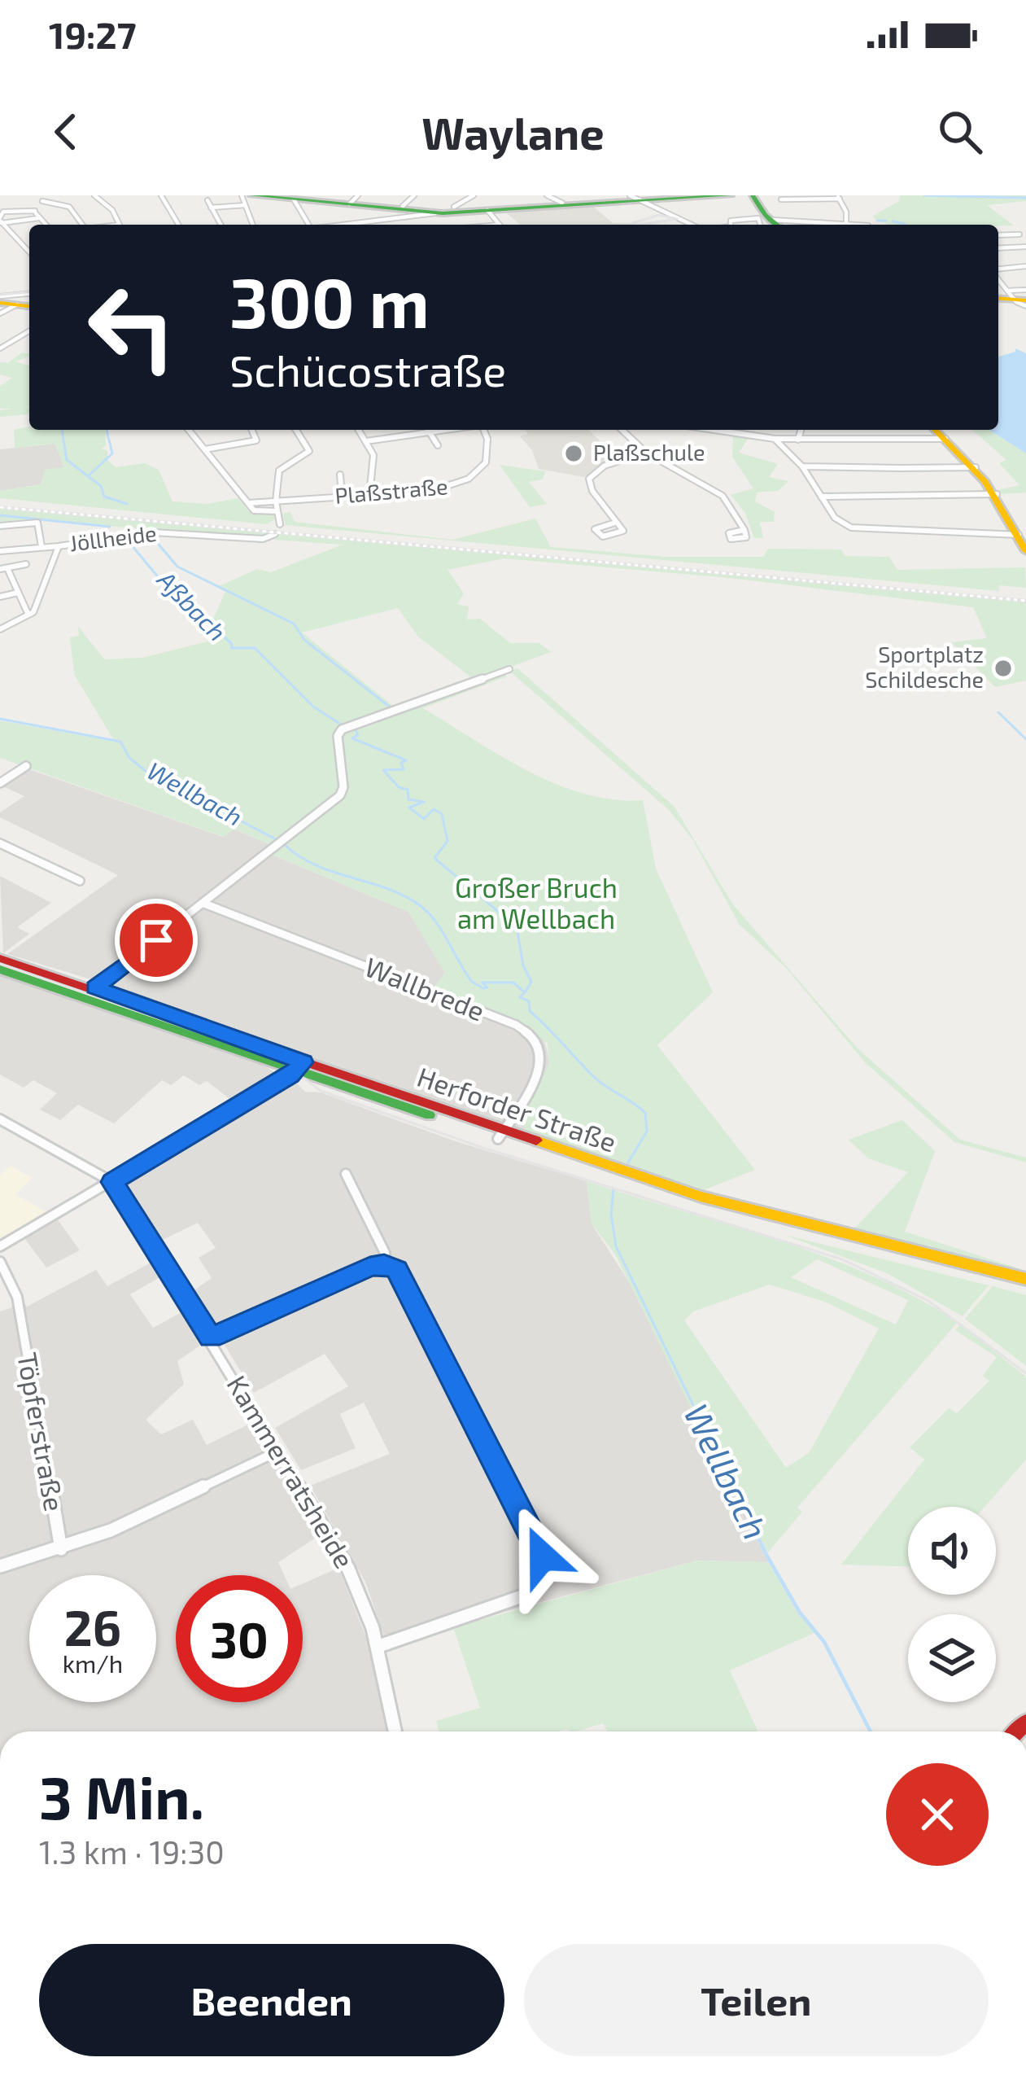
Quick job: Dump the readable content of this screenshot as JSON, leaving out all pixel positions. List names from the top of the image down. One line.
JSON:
{"streets":{"main road":["Herforder Straße"],"street":["Plaßstraße","Jöllheide","Wallbrede","Töpferstraße","Kammerratsheide"]},"crossings":[["Wallbrede","Herforder Straße"]],"water":["Aßbach","Wellbach"],"parks":["Großer Bruch am Wellbach"],"places":["Plaßschule","Sportplatz Schildesche"],"page":{"status":"19:27","header":"Waylane","turn":["300 m","Schücostraße"],"speed":"26 km/h","limit":"30","heading":["3 Min.","1.3 km · 19:30"],"buttons":["Beenden","Teilen"]}}
